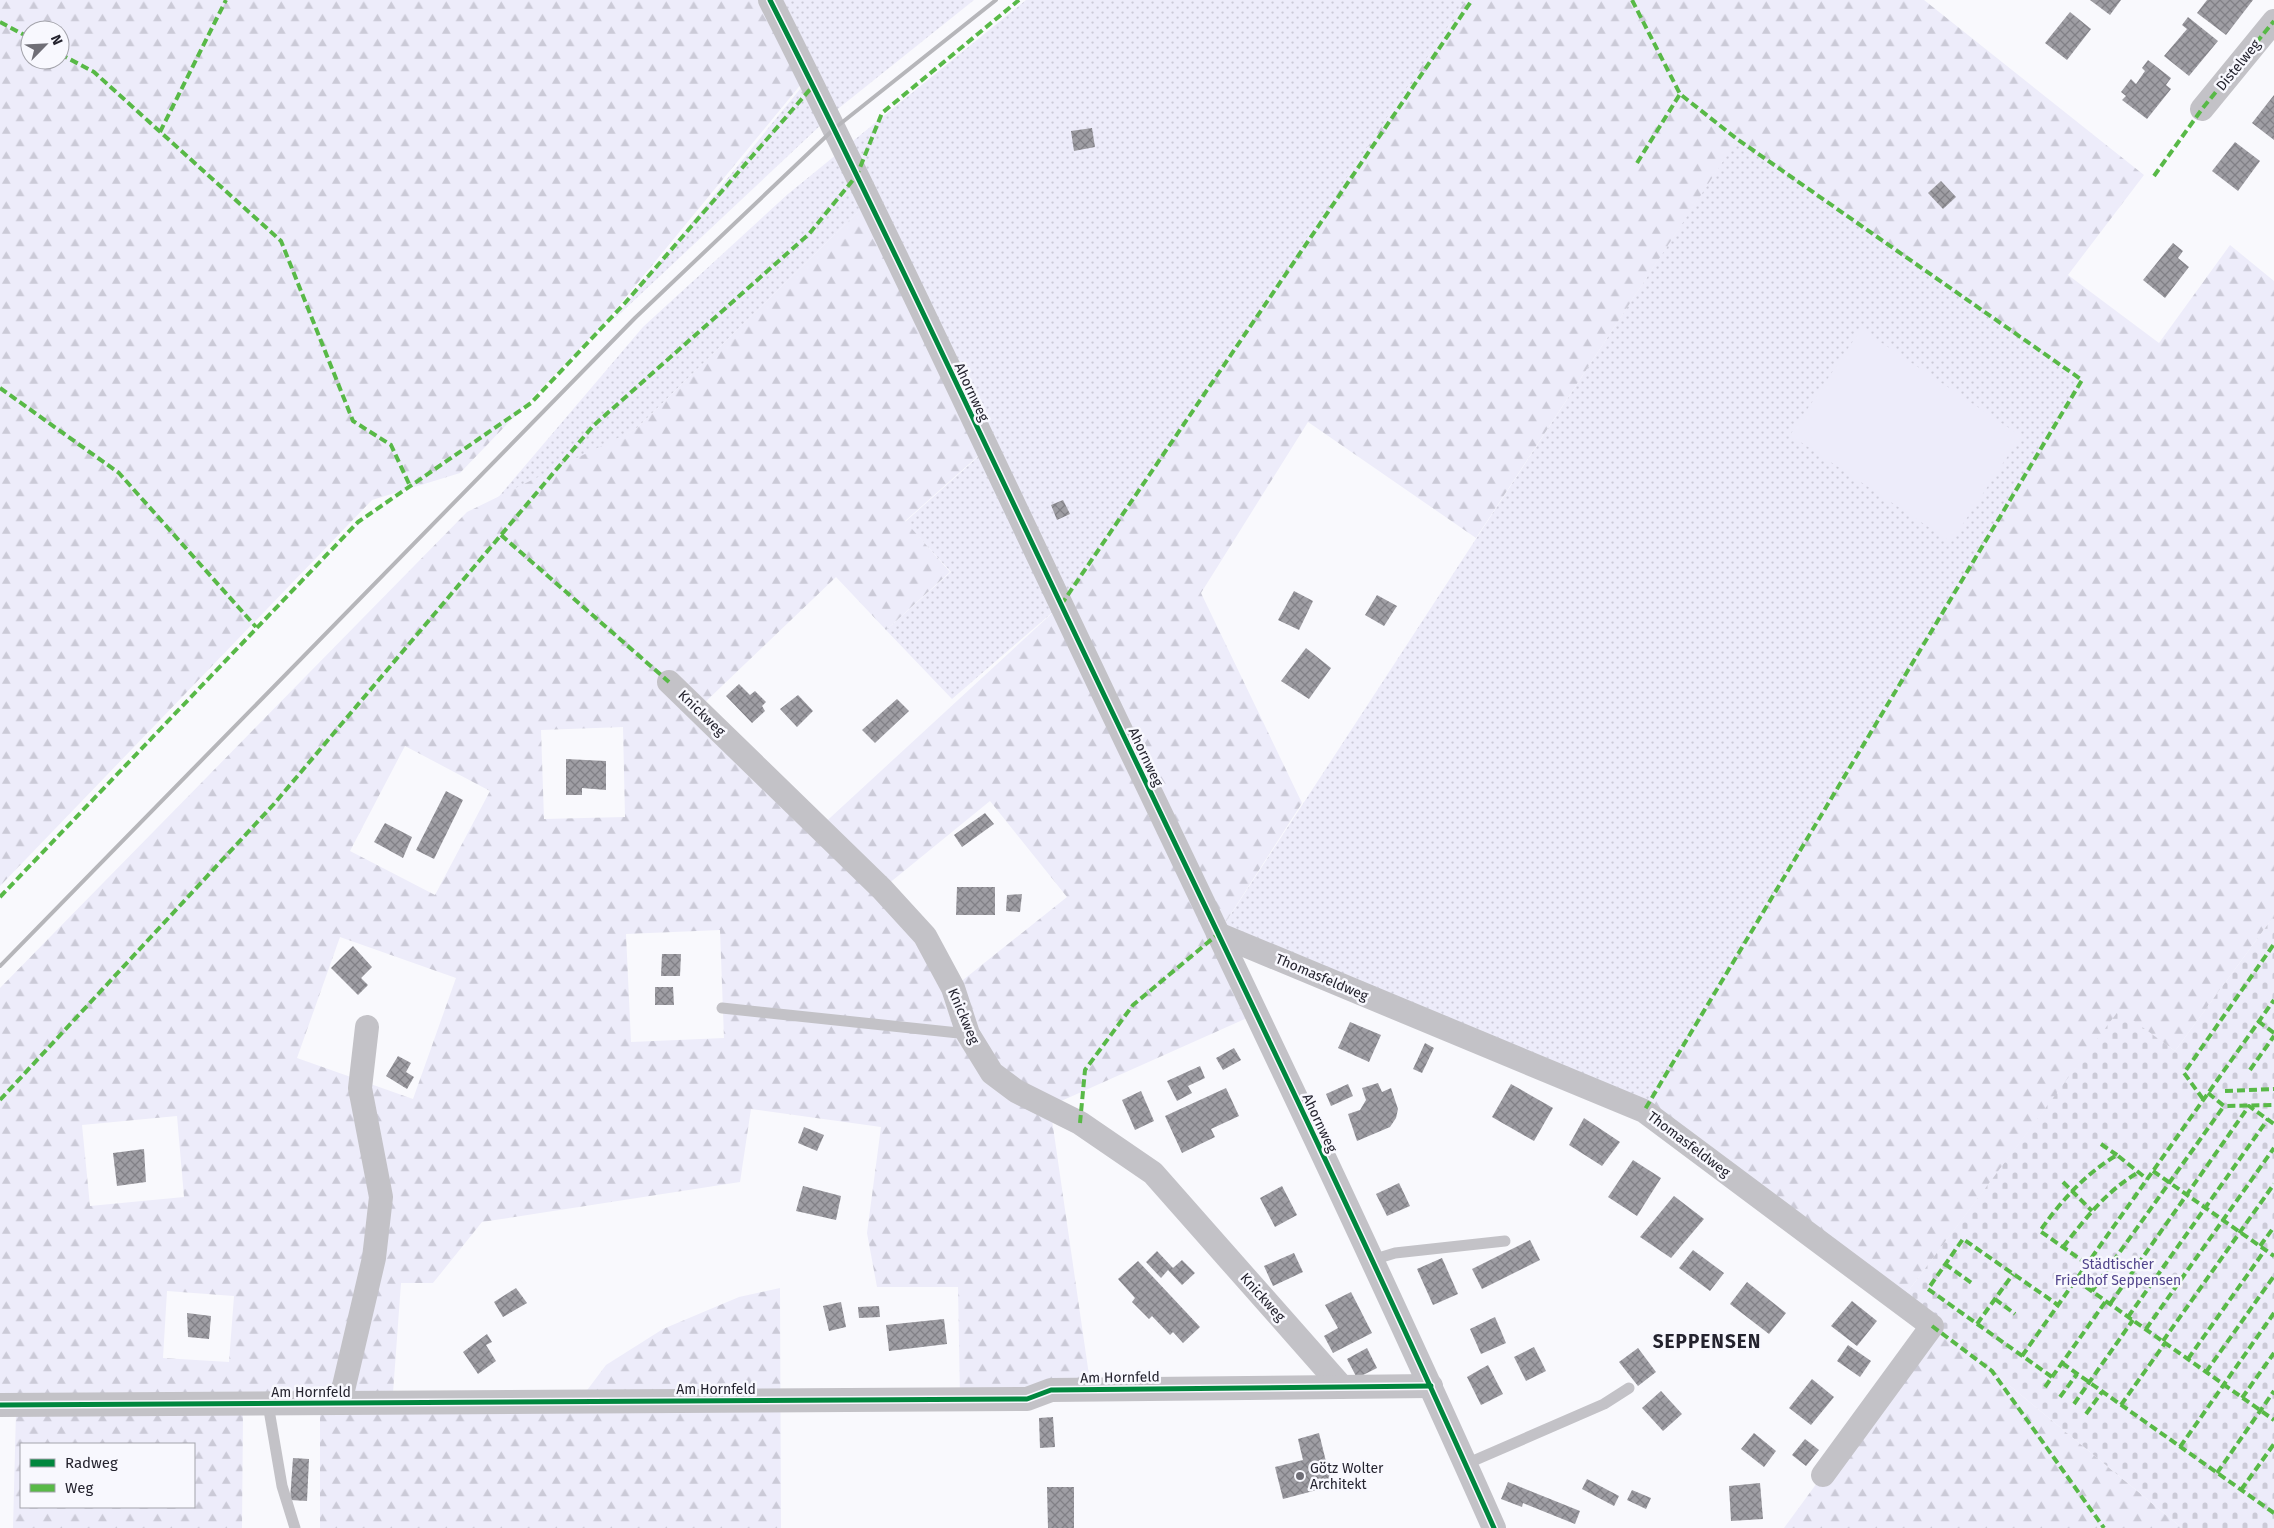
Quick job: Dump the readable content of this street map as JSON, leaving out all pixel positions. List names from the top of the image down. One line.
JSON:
{"streets":{"street":["Distelweg","Ahornweg","Knickweg","Thomasfeldweg","Am Hornfeld"]},"crossings":[["Ahornweg","Thomasfeldweg"],["Ahornweg","Am Hornfeld"],["Knickweg","Am Hornfeld"]],"districts":["SEPPENSEN"],"parks":["Städtischer Friedhof Seppensen"],"places":["Götz Wolter Architekt"],"legend":["Radweg","Weg"],"north":"top right"}
